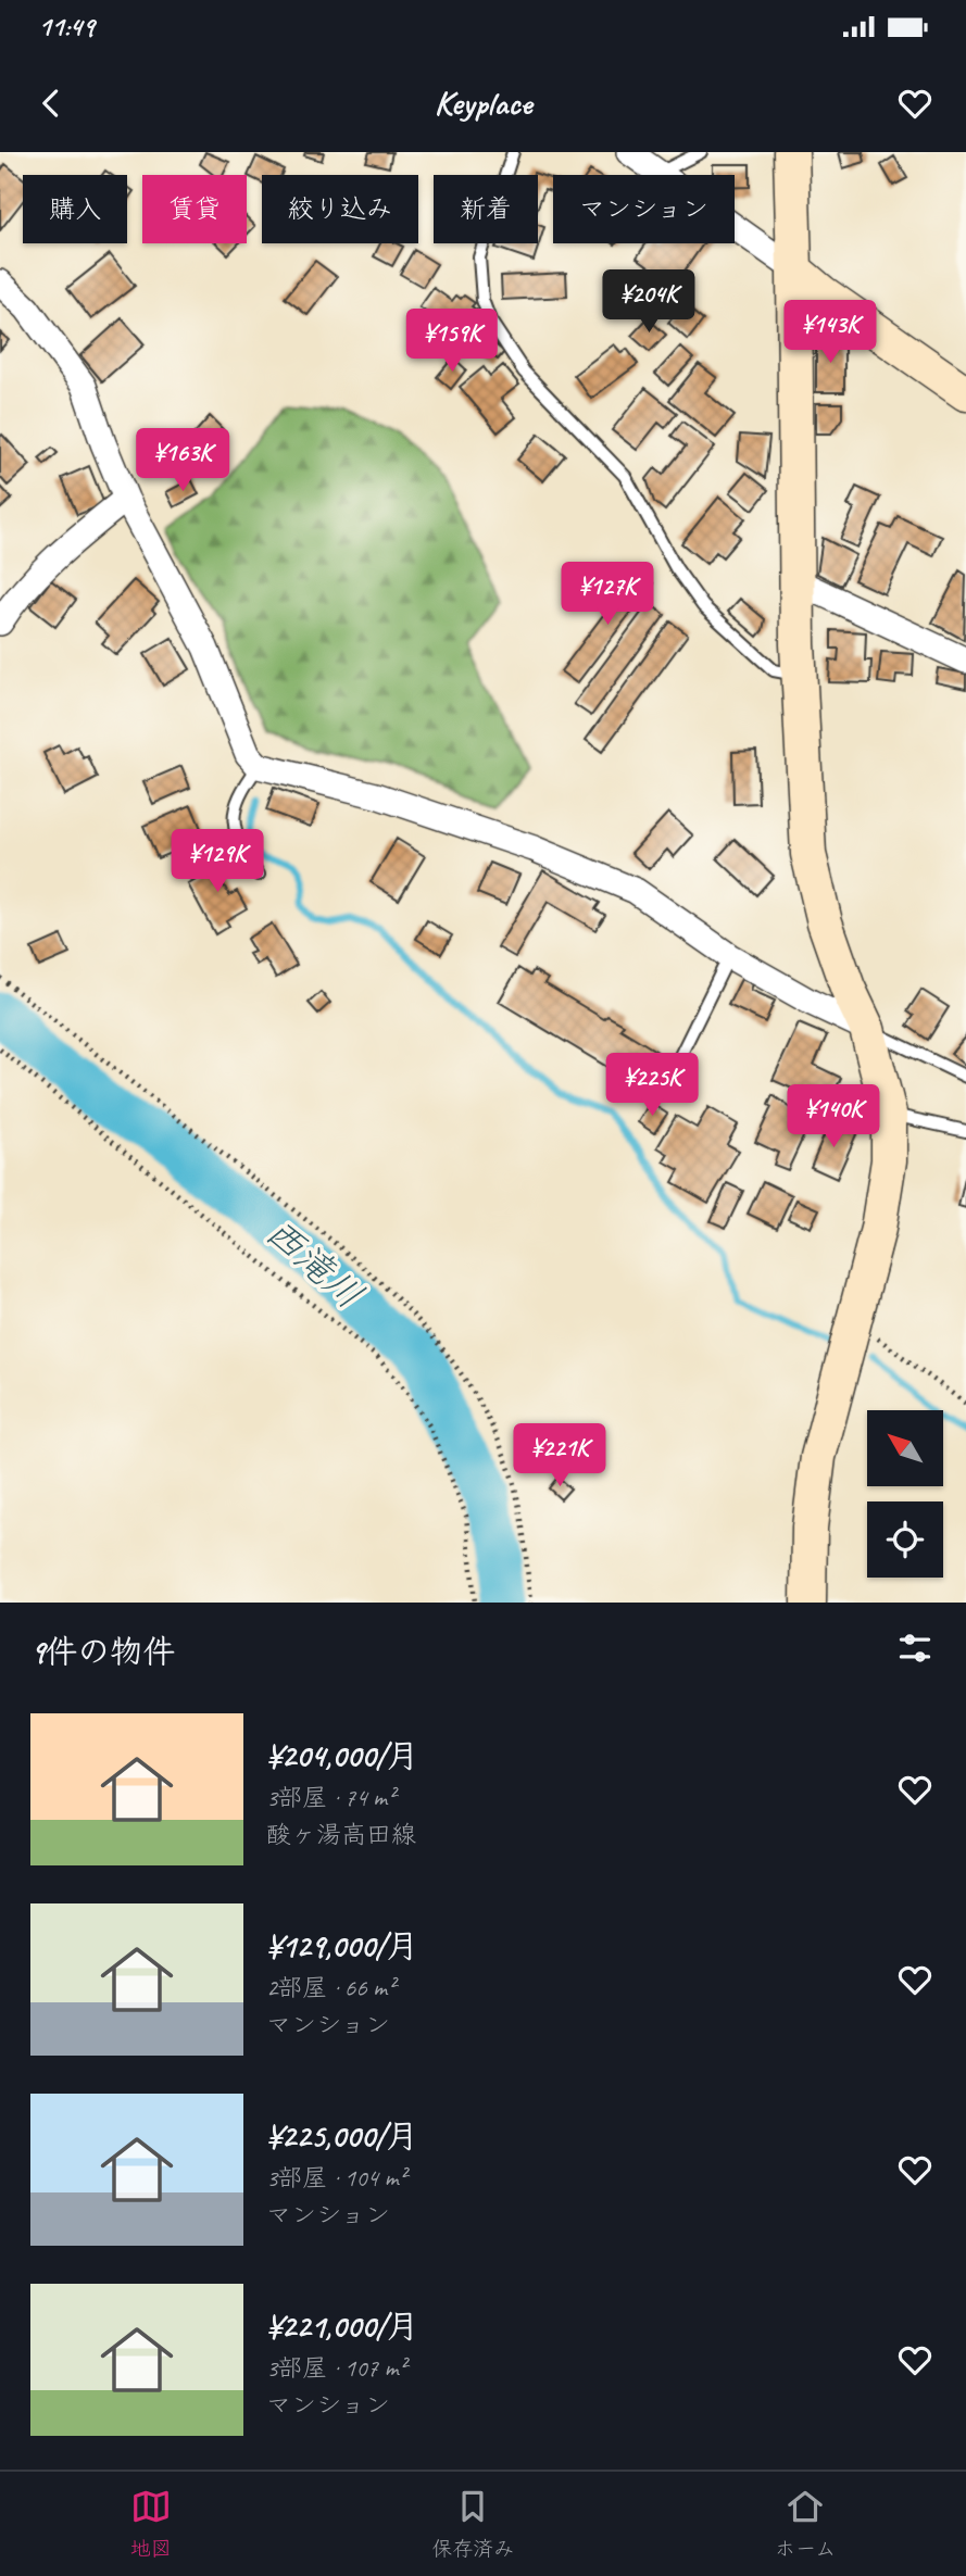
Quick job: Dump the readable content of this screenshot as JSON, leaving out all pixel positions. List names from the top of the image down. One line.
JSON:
{"water":["西滝川"],"north":"top left","page":{"status":"11:49","header":"Keyplace","chip":["購入","賃貸","絞り込み","新着","マンション"],"price":["¥204K","¥143K","¥159K","¥163K","¥127K","¥129K","¥225K","¥140K","¥221K"],"heading":"9件の物件","list":[{"name":"¥204,000/月","note":"3部屋 · 74 m² · 酸ヶ湯高田線"},{"name":"¥129,000/月","note":"2部屋 · 66 m² · マンション"},{"name":"¥225,000/月","note":"3部屋 · 104 m² · マンション"},{"name":"¥221,000/月","note":"3部屋 · 107 m² · マンション"}],"tabs":["地図","保存済み","ホーム"]}}
